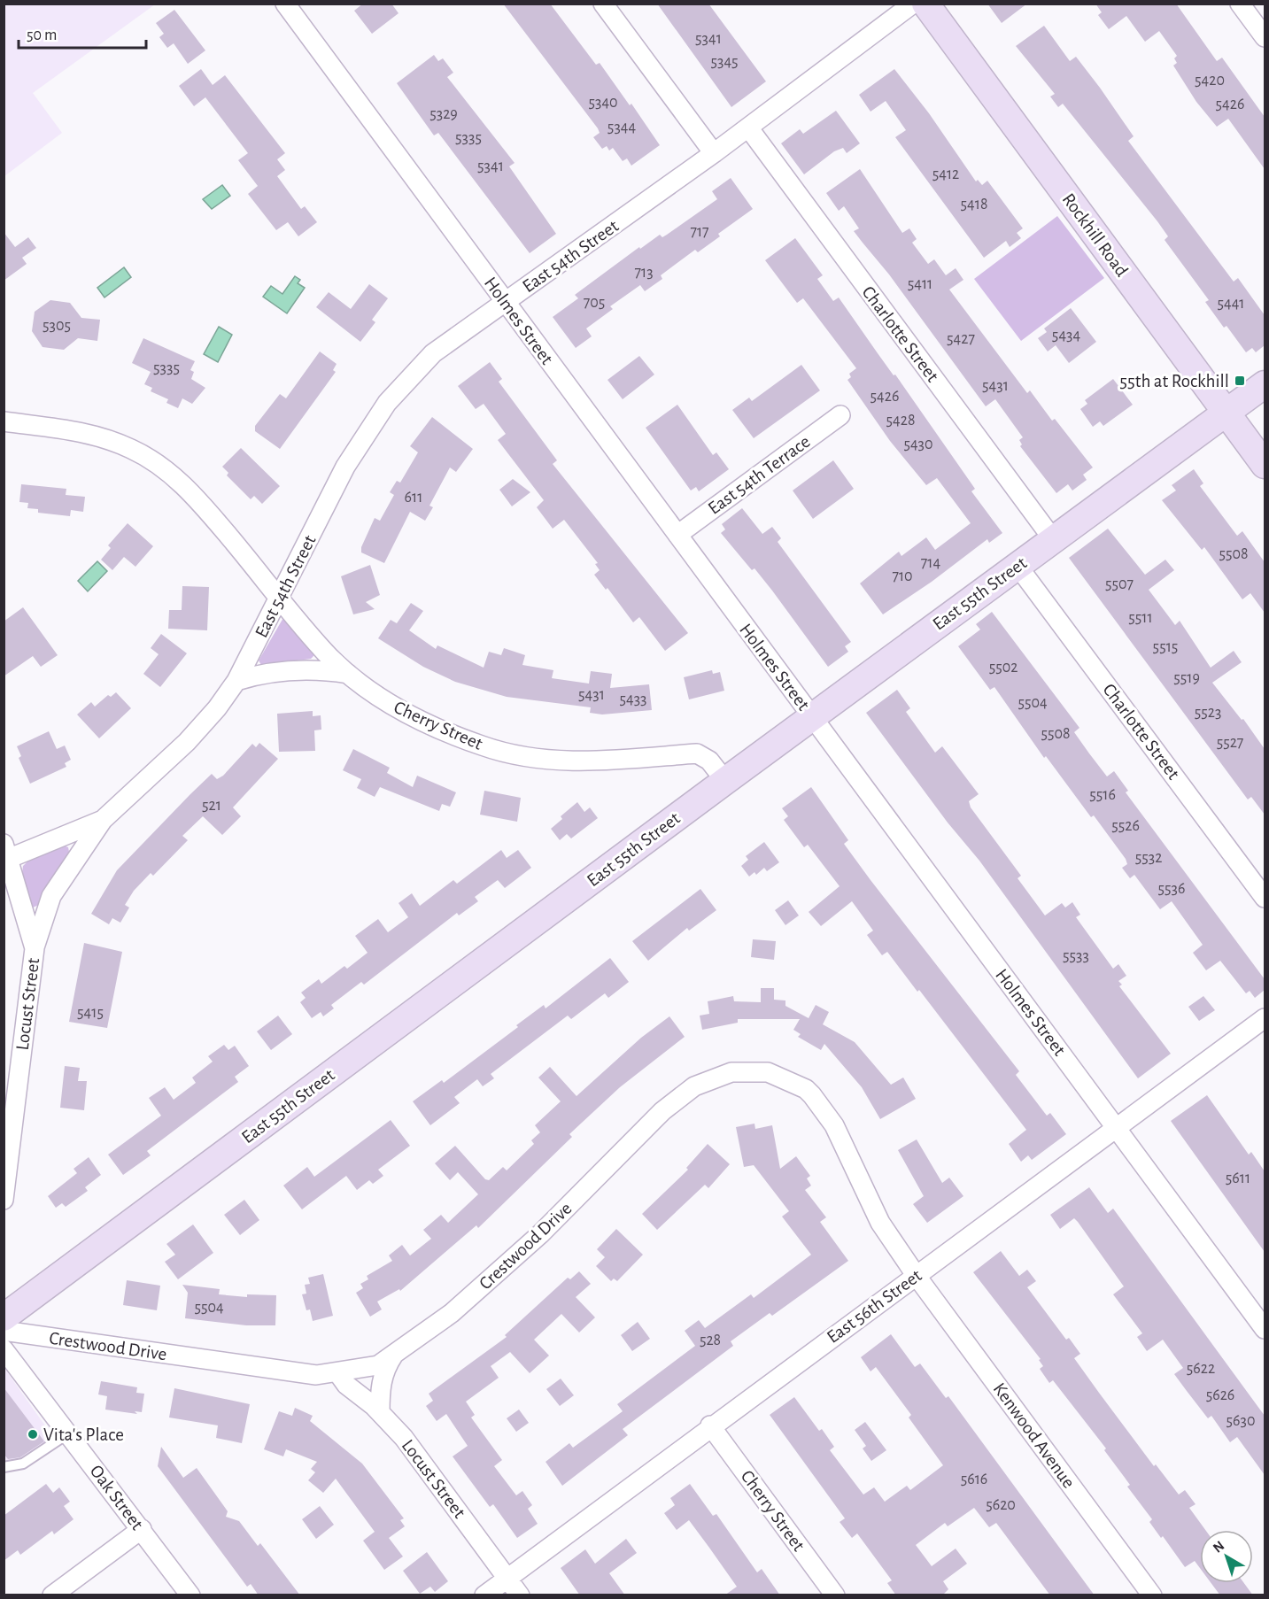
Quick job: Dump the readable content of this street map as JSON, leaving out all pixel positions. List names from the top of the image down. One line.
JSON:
{"streets":{"main road":["Rockhill Road","East 55th Street"],"street":["East 54th Street","Holmes Street","Charlotte Street","East 54th Terrace","Cherry Street","Locust Street","Crestwood Drive","East 56th Street","Kenwood Avenue","Oak Street"]},"crossings":[["Rockhill Road","East 55th Street"],["East 54th Street","Holmes Street"],["East 54th Street","Charlotte Street"],["East 54th Street","Cherry Street"],["East 54th Street","Locust Street"],["Holmes Street","East 54th Terrace"],["Holmes Street","East 55th Street"],["Holmes Street","East 56th Street"],["Charlotte Street","East 55th Street"],["East 55th Street","Cherry Street"],["Cherry Street","East 56th Street"],["Locust Street","Crestwood Drive"],["Locust Street","East 56th Street"],["Crestwood Drive","East 56th Street"],["Crestwood Drive","Kenwood Avenue"],["East 56th Street","Kenwood Avenue"]],"places":{"transit":["55th at Rockhill"],"other":["Vita's Place"]},"house_numbers":["5341","5345","5420","5340","5426","5329","5344","5335","5341","5412","5418","717","713","5411","705","5441","5305","5434","5427","5335","5431","5426","5428","5430","611","5508","714","710","5507","5511","5515","5502","5519","5431","5433","5504","5523","5508","5527","5516","521","5526","5532","5536","5533","5415","5611","5504","528","5622","5626","5630","5616","5620"],"scale_bar":"50 m","north":"top left"}
